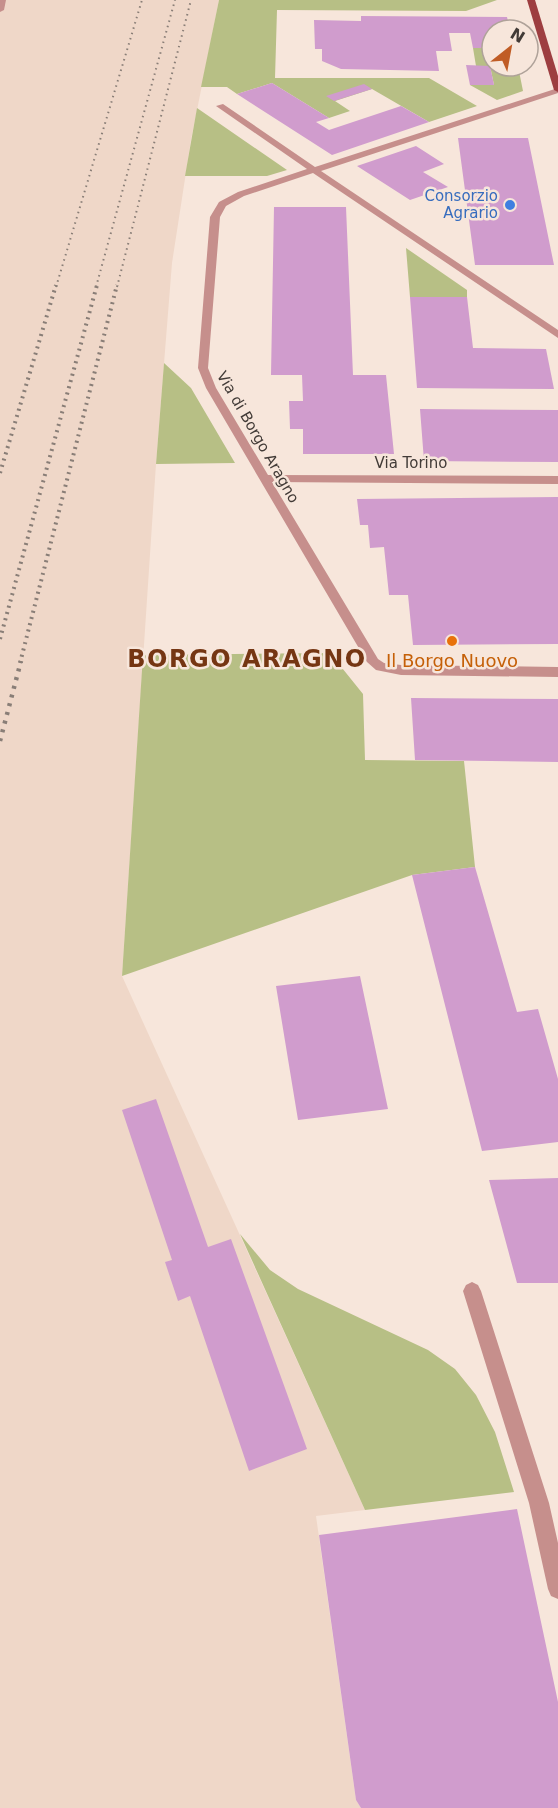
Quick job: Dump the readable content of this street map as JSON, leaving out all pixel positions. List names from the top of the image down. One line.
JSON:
{"streets":{"street":["Via di Borgo Aragno","Via Torino"]},"crossings":[["Via di Borgo Aragno","Via Torino"]],"districts":["BORGO ARAGNO"],"places":["Consorzio Agrario","Il Borgo Nuovo"],"north":"top right"}
